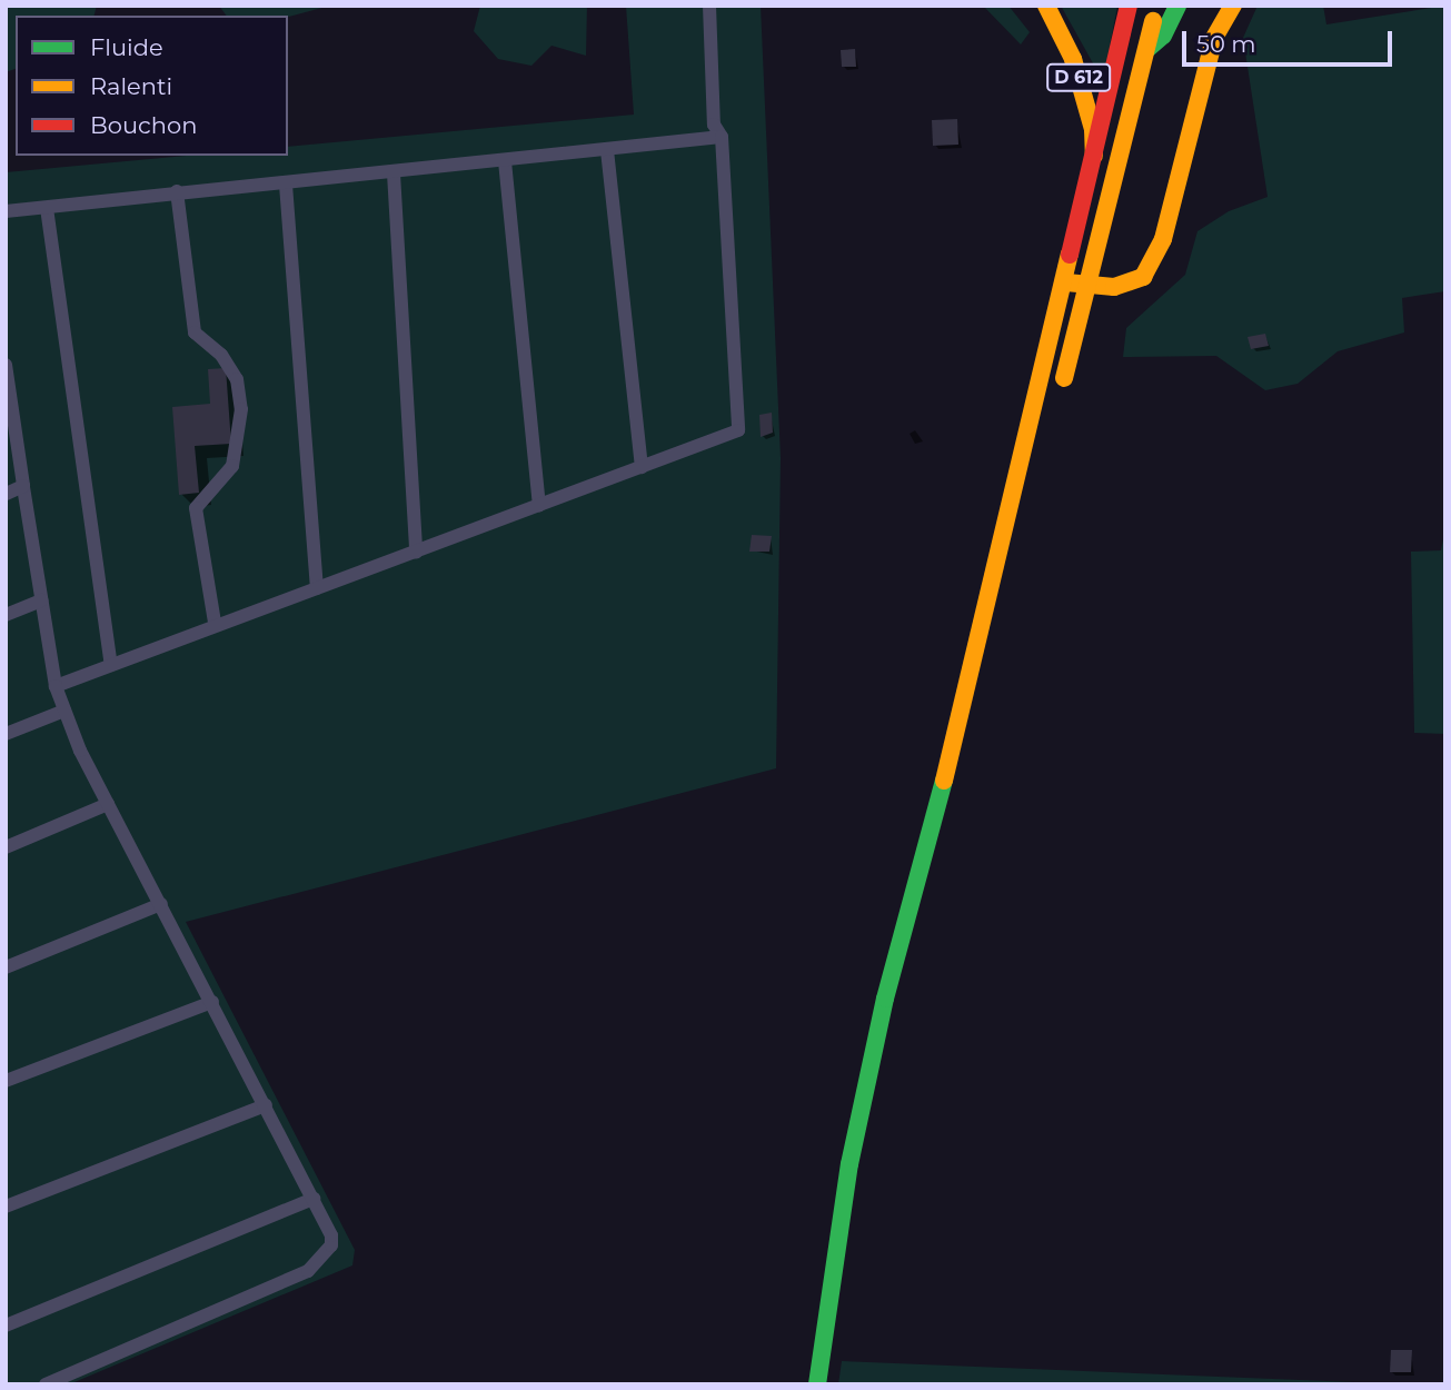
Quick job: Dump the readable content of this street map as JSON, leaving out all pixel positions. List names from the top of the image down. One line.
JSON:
{"streets":{"main road":["D 612"]},"legend":["Fluide","Ralenti","Bouchon"],"scale_bar":"50 m"}
